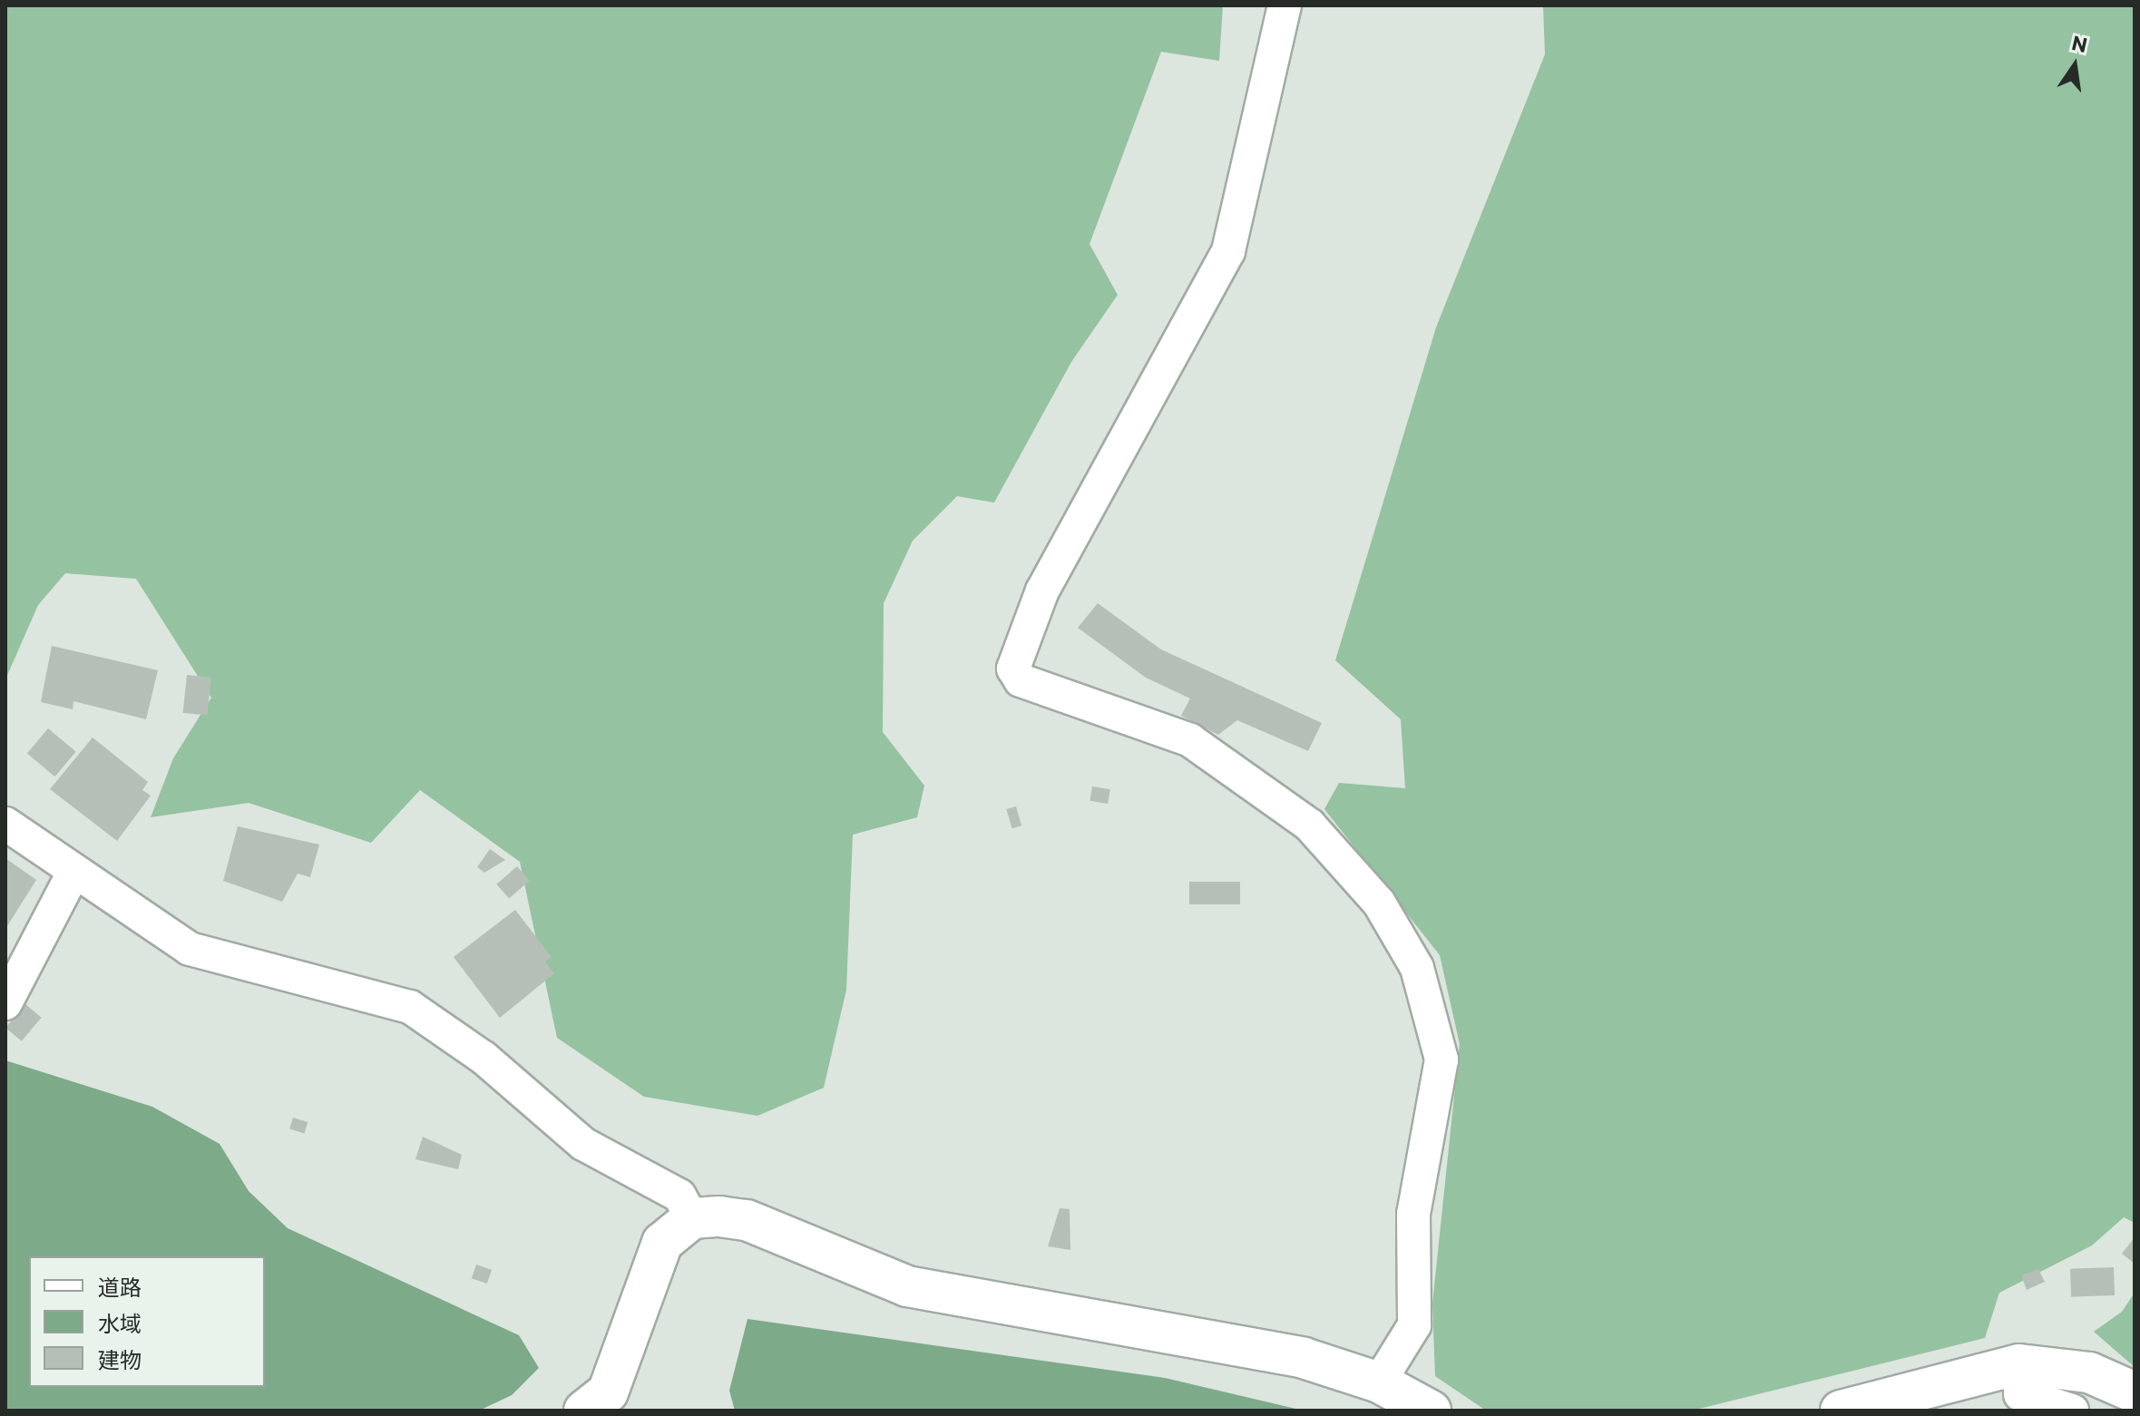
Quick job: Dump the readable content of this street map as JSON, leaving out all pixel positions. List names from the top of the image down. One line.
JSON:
{"legend":["道路","水域","建物"],"north":"top"}
